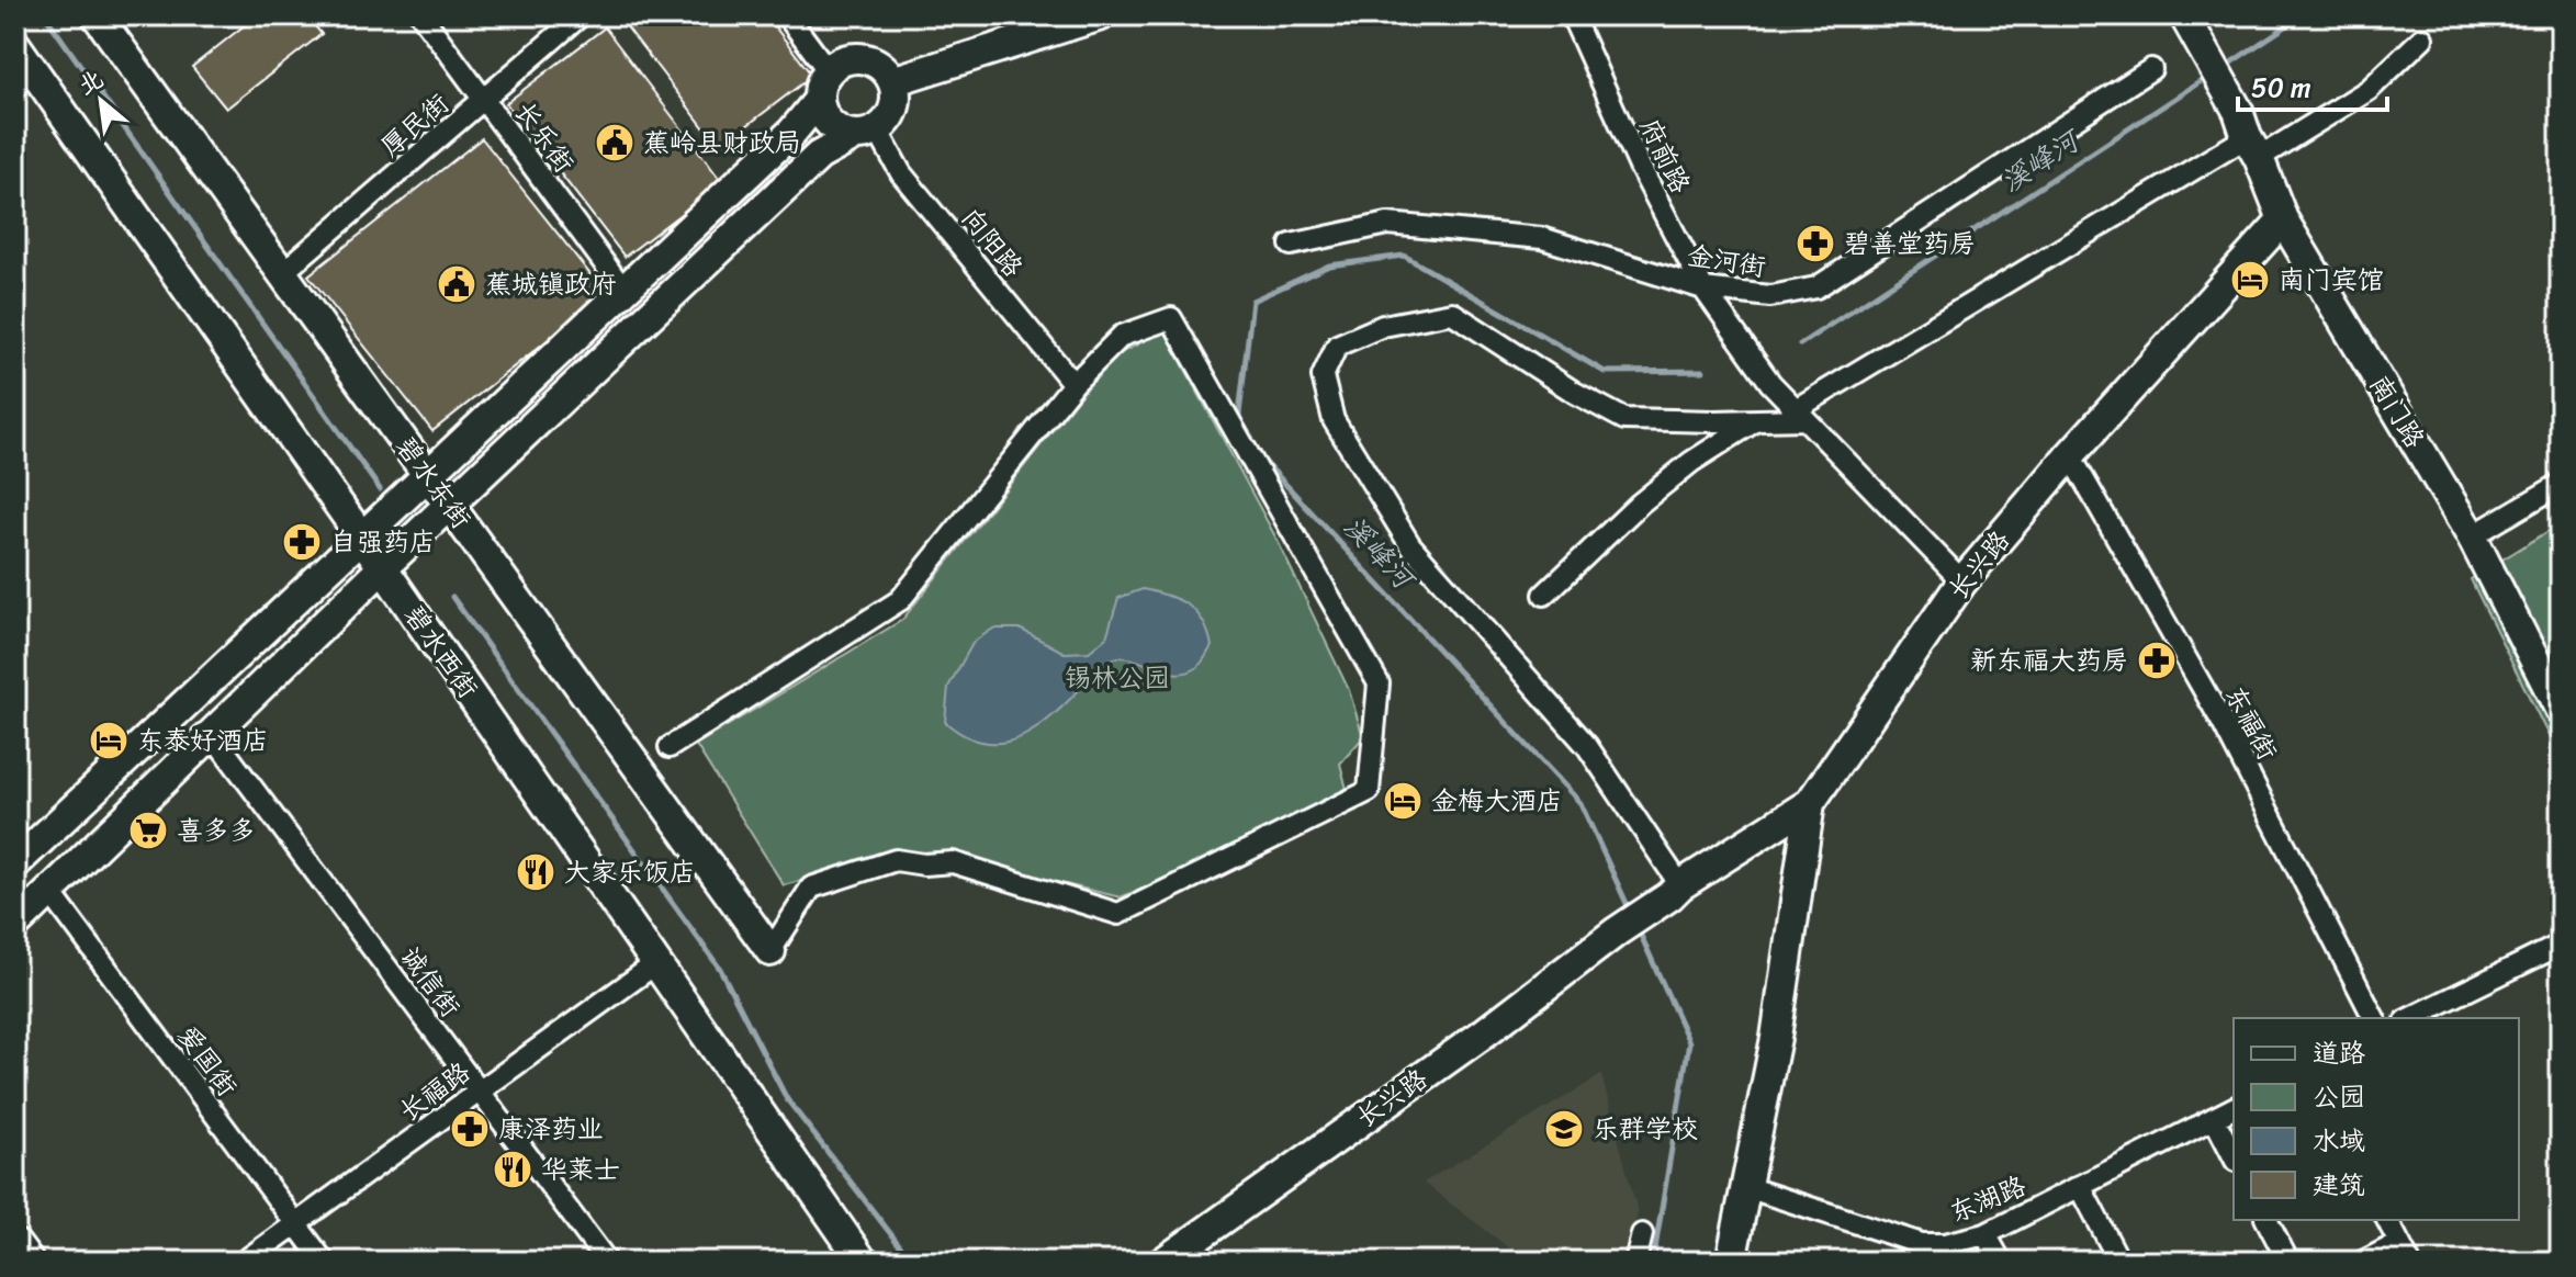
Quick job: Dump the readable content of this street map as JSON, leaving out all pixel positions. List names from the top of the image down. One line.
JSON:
{"streets":{"street":["厚民街","长乐街","府前路","向阳路","金河街","南门路","碧水东街","长兴路","碧水西街","东福街","诚信街","爱国街","长福路","东湖路"]},"crossings":[["厚民街","长乐街"],["厚民街","碧水东街"],["府前路","金河街"],["南门路","长兴路"],["长兴路","东福街"],["碧水西街","长福路"],["诚信街","长福路"],["爱国街","长福路"]],"water":["溪峰河"],"parks":["锡林公园"],"places":{"public building":["蕉岭县财政局","蕉城镇政府"],"pharmacy":["碧善堂药房","自强药店","新东福大药房","康泽药业"],"hotel":["南门宾馆","东泰好酒店","金梅大酒店"],"supermarket":["喜多多"],"restaurant":["大家乐饭店","华莱士"],"school or university":["乐群学校"]},"legend":["道路","公园","水域","建筑"],"scale_bar":"50 m","north":"top left"}
